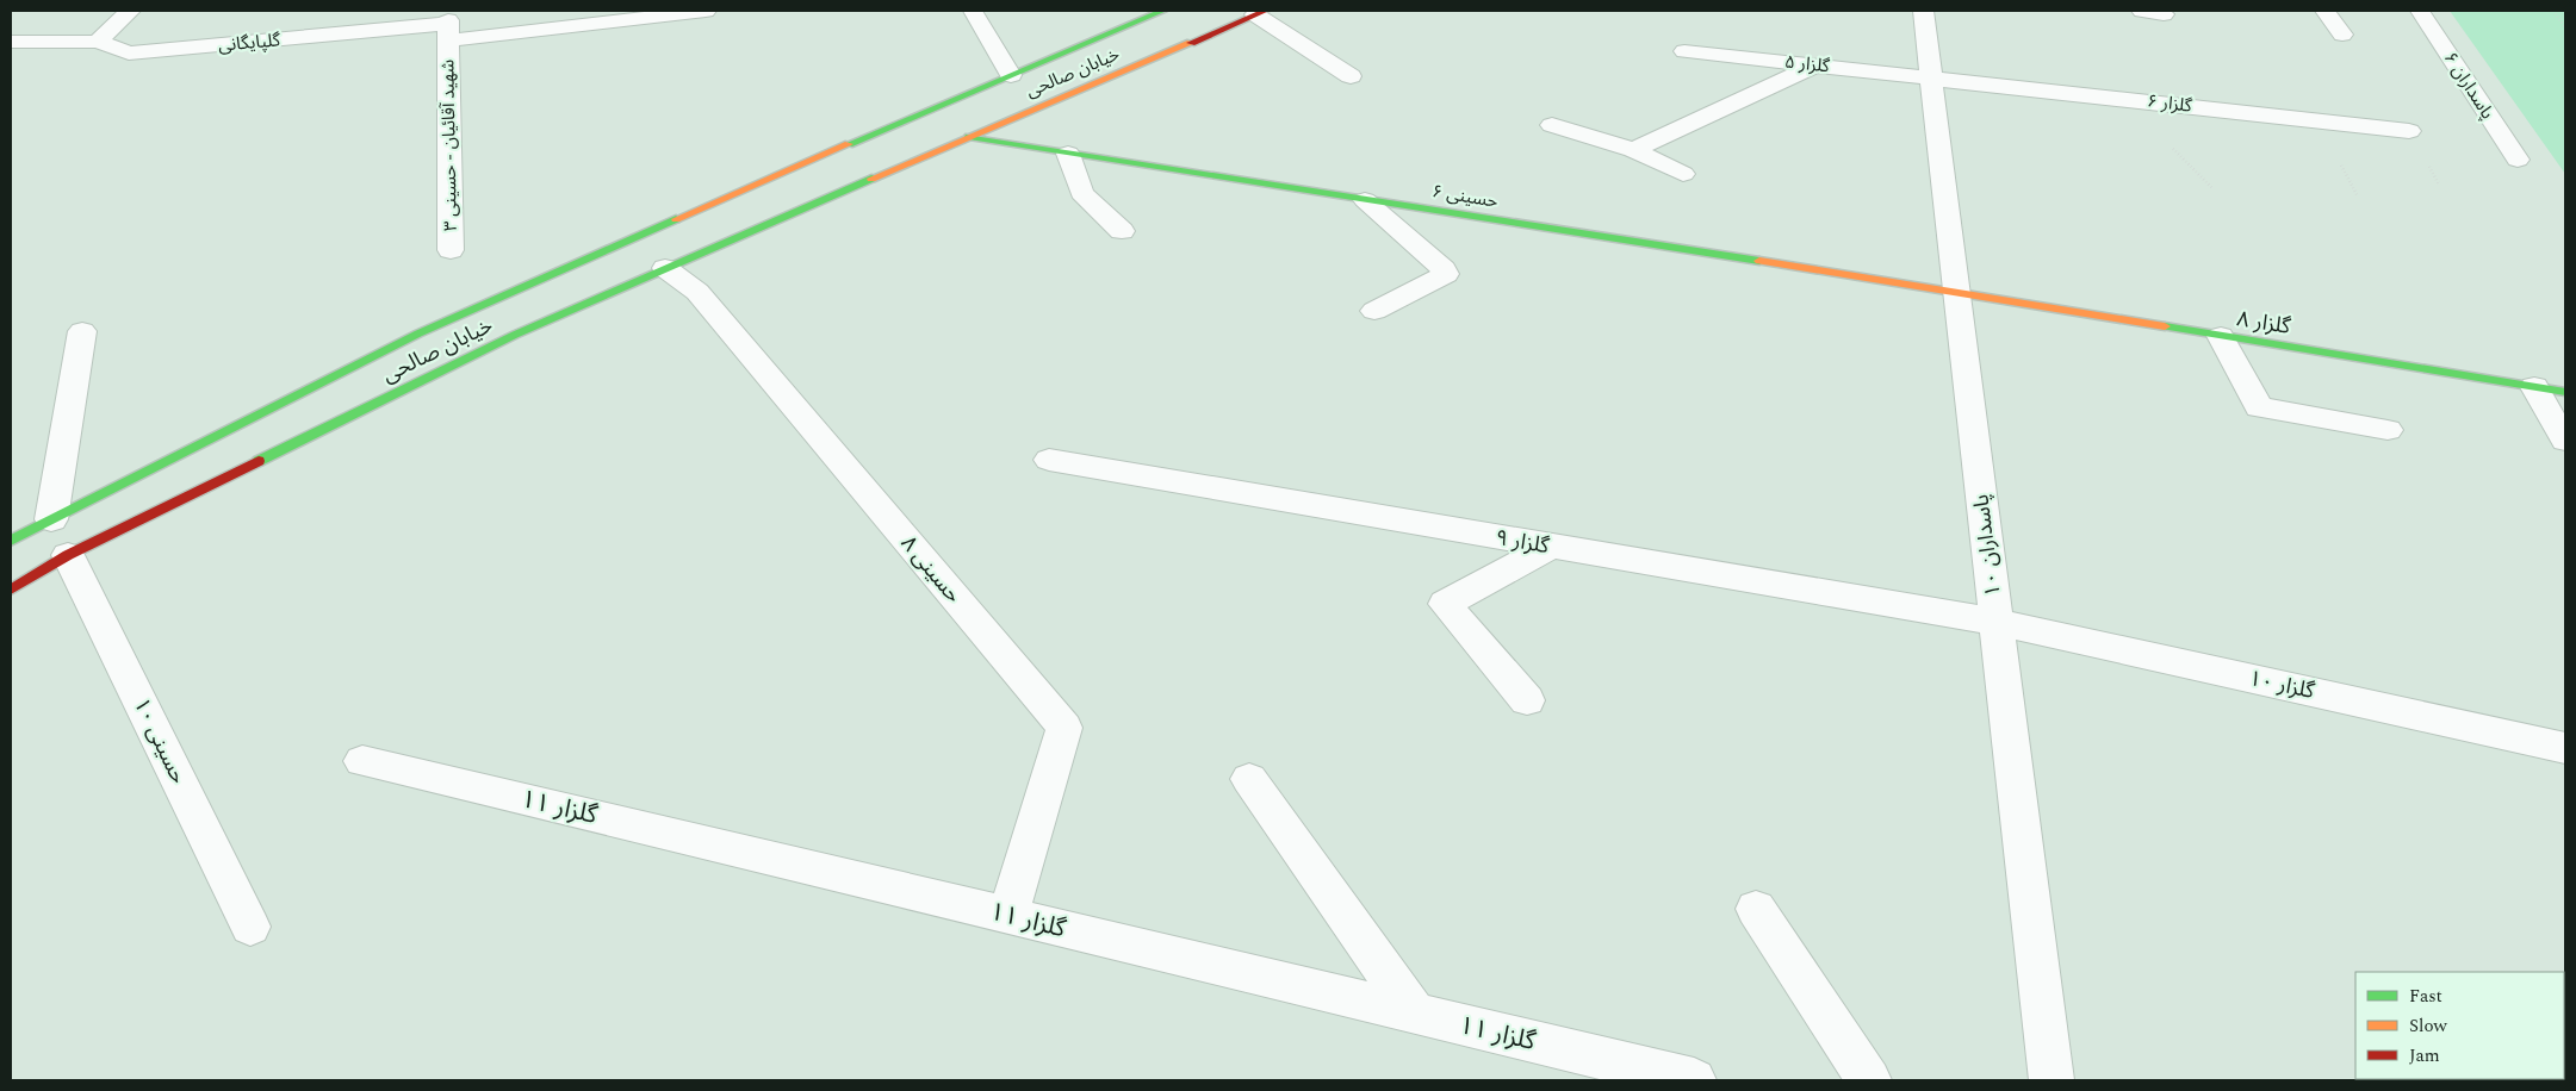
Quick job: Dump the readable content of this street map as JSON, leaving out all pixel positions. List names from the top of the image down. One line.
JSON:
{"streets":{"main road":["خیابان صالحی","حسینی ۶","گلزار ۸","خيابان صالحی"],"street":["گلپایگانی","گلزار ۵","پاسداران ۶","گلزار ۶","شهید آقائیان - حسینی ۳","گلزار ٩","پاسداران ١٠","حسینی ۸","گلزار ۱۰","حسینی ۱۰","گلزار ١١"]},"crossings":[["گلپایگانی","شهید آقائیان - حسینی ۳"],["گلزار ۵","گلزار ۶"],["گلزار ۵","پاسداران ١٠"],["خیابان صالحی","حسینی ۶"],["خیابان صالحی","خيابان صالحی"],["گلزار ۶","پاسداران ١٠"],["حسینی ۶","گلزار ۸"],["حسینی ۶","پاسداران ١٠"],["گلزار ۸","پاسداران ١٠"],["خيابان صالحی","حسینی ۸"],["خيابان صالحی","حسینی ۱۰"],["گلزار ٩","پاسداران ١٠"],["گلزار ٩","گلزار ۱۰"],["پاسداران ١٠","گلزار ۱۰"],["حسینی ۸","گلزار ١١"]],"legend":["Fast","Slow","Jam"]}
